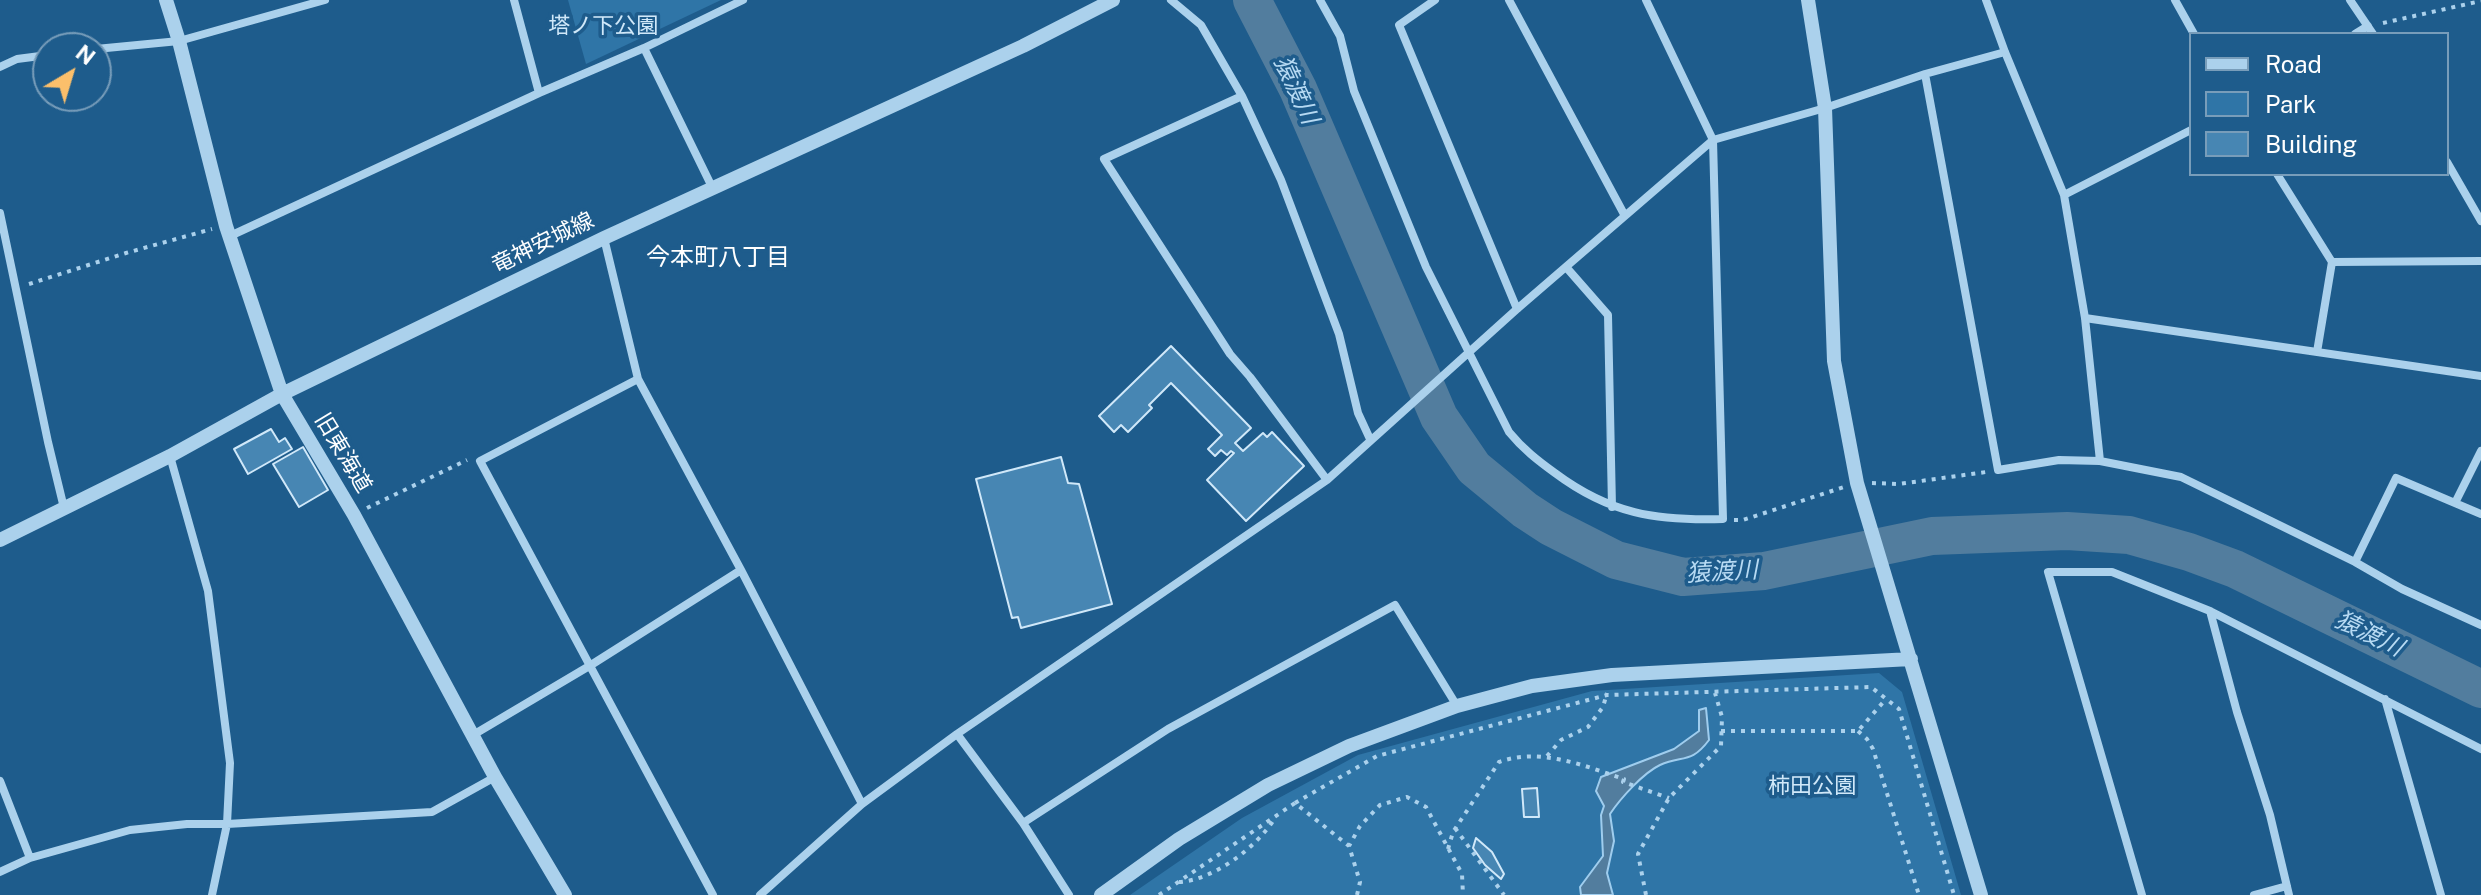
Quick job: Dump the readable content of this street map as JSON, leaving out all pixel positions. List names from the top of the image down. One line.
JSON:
{"streets":{"street":["竜神安城線","旧東海道"]},"crossings":[["竜神安城線","旧東海道"]],"districts":["今本町八丁目"],"water":["猿渡川"],"parks":["塔ノ下公園","柿田公園"],"legend":["Road","Park","Building"],"north":"top right"}
